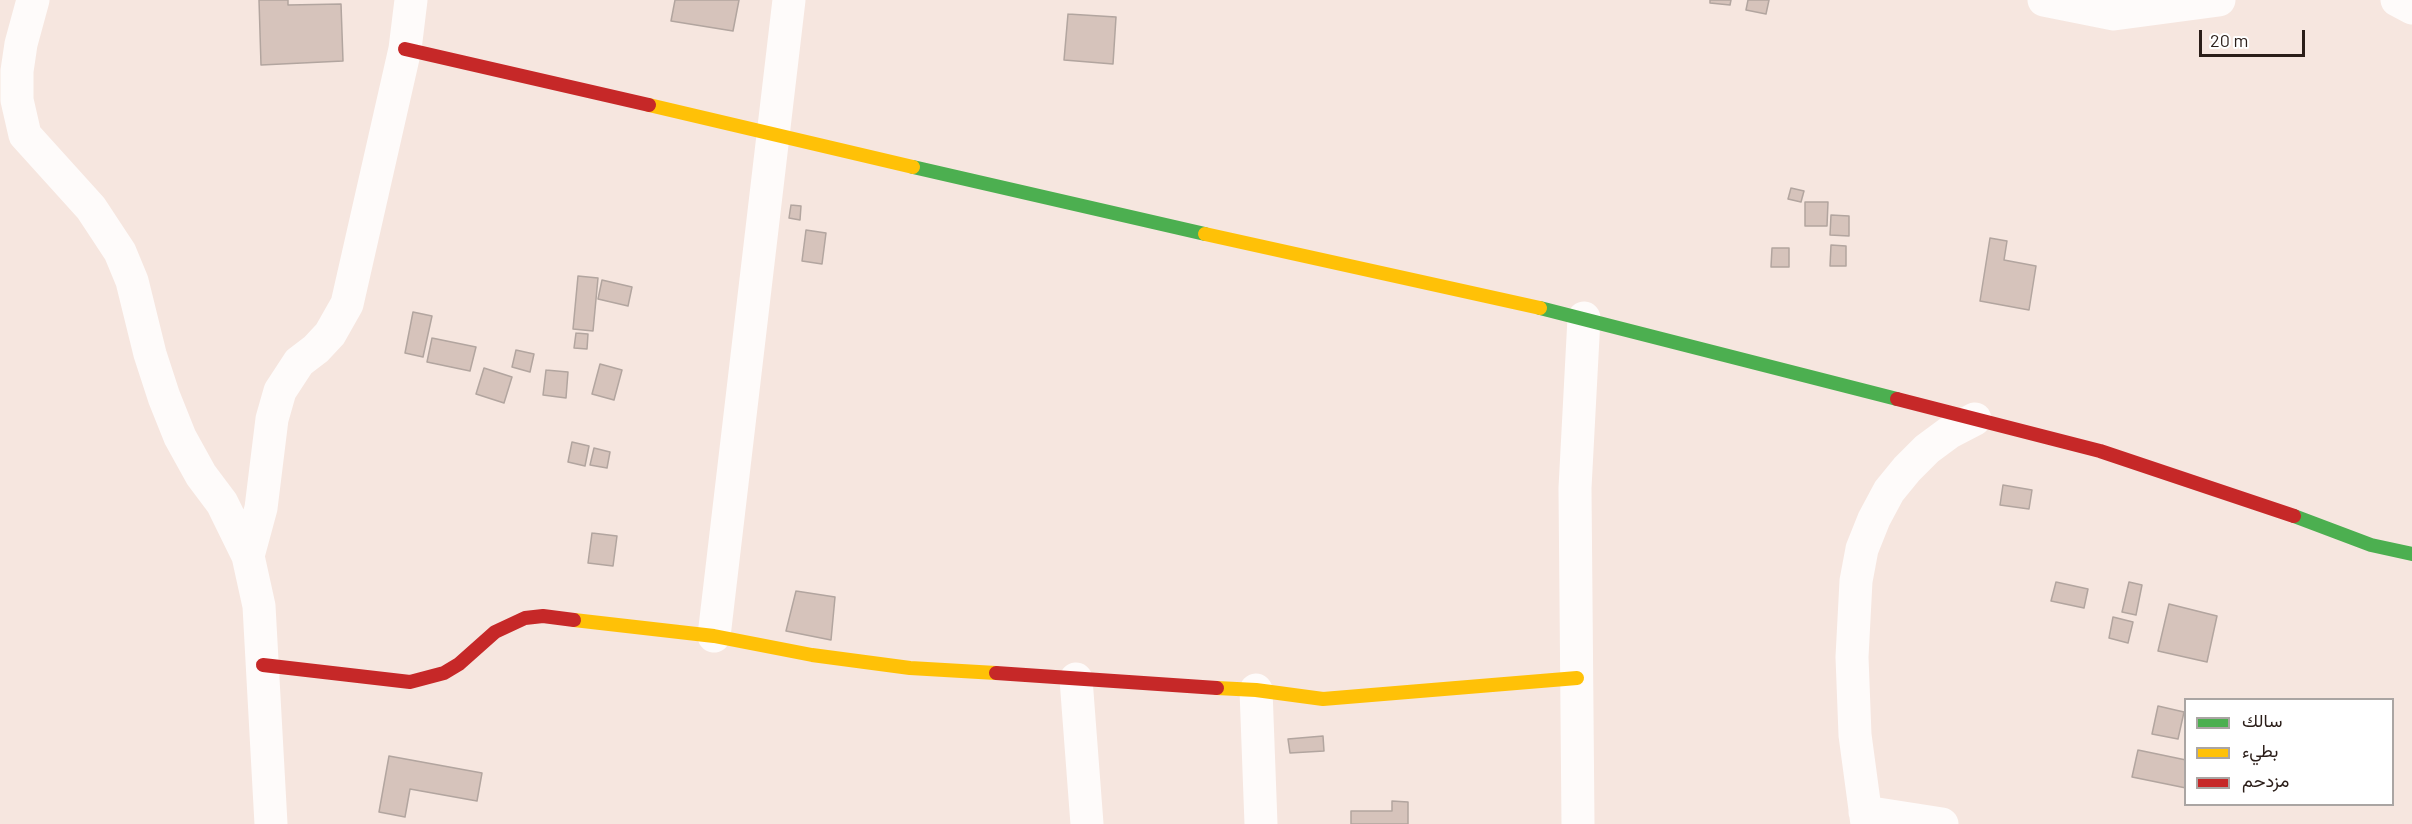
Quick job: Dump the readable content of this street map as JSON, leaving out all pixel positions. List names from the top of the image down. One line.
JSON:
{"legend":["سالك","بطيء","مزدحم"],"scale_bar":"20 m"}
